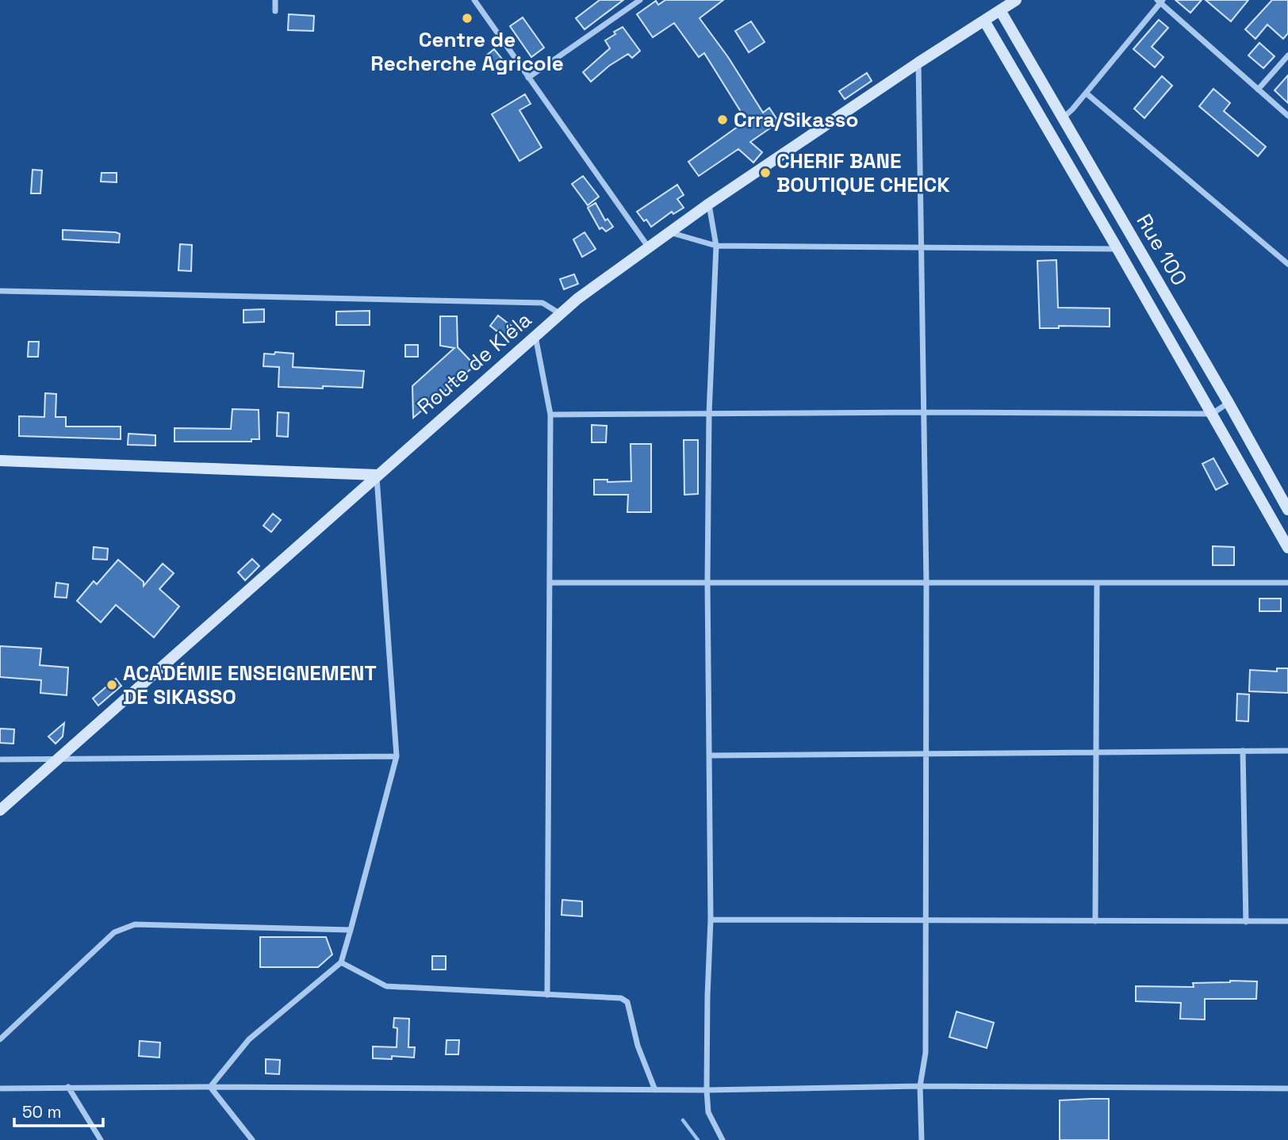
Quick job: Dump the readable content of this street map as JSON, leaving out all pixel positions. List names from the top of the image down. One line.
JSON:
{"streets":{"street":["Rue 100","Route de Kléla"]},"crossings":[["Rue 100","Route de Kléla"]],"places":["Centre de Recherche Agricole","Crra/Sikasso","CHERIF BANE BOUTIQUE CHEICK","ACADÉMIE ENSEIGNEMENT DE SIKASSO"],"scale_bar":"50 m"}
